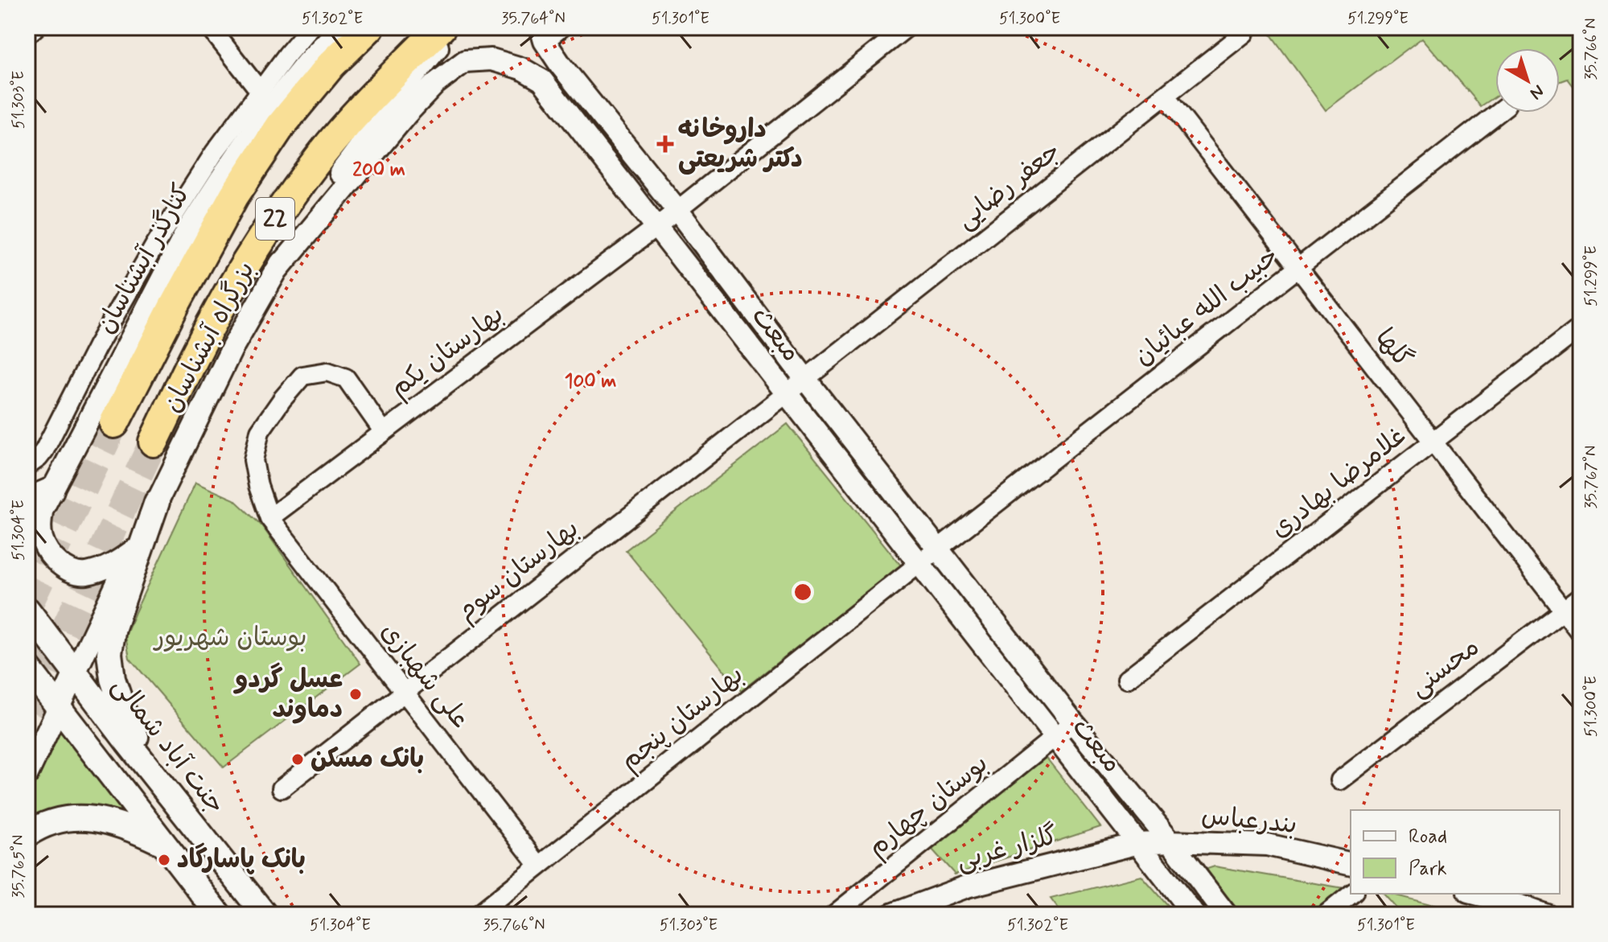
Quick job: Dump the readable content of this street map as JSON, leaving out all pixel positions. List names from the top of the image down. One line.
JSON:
{"streets":{"highway":["22","بزرگراه آبشناسان"],"main road":["جنت آباد شمالی"],"street":["جعفر رضایی","کنارگذر آبشناسان","حبیب الله عبائیان","مبعث","گلها","بهارستان یکم","غلامرضا بهادری","بهارستان سوم","محسنی","علی شهبازی","بهارستان پنجم","بوستان چهارم","بندرعباس","گلزار غربی"]},"crossings":[["جعفر رضایی","مبعث"],["جعفر رضایی","گلها"],["جعفر رضایی","بهارستان سوم"],["حبیب الله عبائیان","مبعث"],["حبیب الله عبائیان","گلها"],["حبیب الله عبائیان","بهارستان پنجم"],["مبعث","بهارستان یکم"],["مبعث","بهارستان سوم"],["مبعث","بهارستان پنجم"],["مبعث","بوستان چهارم"],["مبعث","بندرعباس"],["مبعث","گلزار غربی"],["گلها","غلامرضا بهادری"],["گلها","محسنی"],["بهارستان یکم","علی شهبازی"],["بهارستان سوم","علی شهبازی"],["علی شهبازی","بهارستان پنجم"],["بندرعباس","گلزار غربی"]],"parks":["بوستان شهریور"],"places":{"health":["داروخانه دکتر شریعتی"],"other":["عسل گردو دماوند","بانک مسکن","بانک پاسارگاد"]},"legend":["Road","Park"],"north":"bottom right","coordinates":["51.302°E","35.764°N","51.301°E","51.300°E","51.299°E","35.766°N","51.303°E","35.767°N","51.304°E","35.765°N"],"rings":["200 m","100 m"]}
